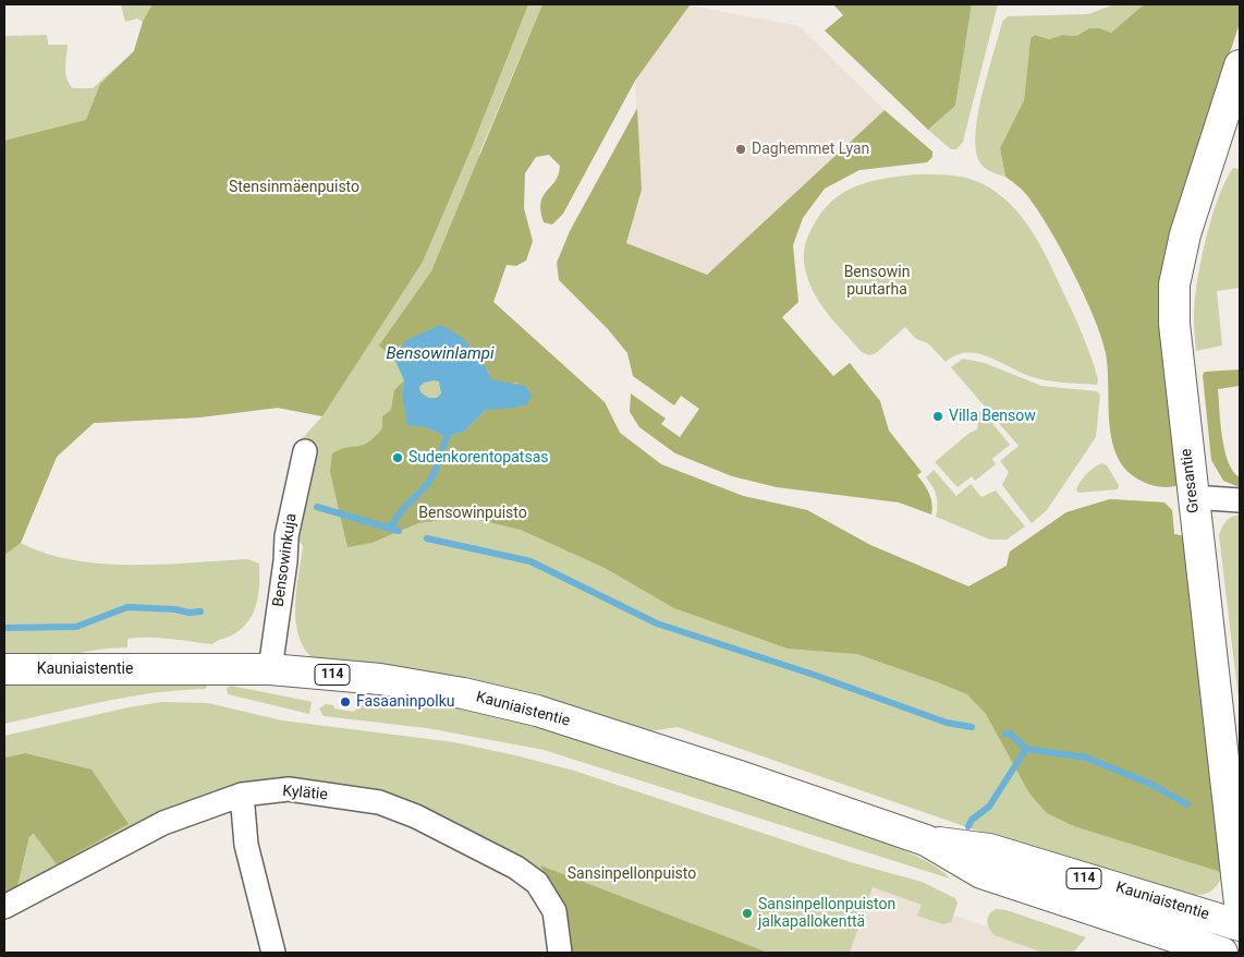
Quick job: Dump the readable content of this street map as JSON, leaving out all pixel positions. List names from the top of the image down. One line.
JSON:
{"streets":{"main road":["Gresantie","Kauniaistentie","114"],"street":["Bensowinkuja","Kylätie"]},"crossings":[["Bensowinkuja","Kauniaistentie"]],"water":["Bensowinlampi"],"parks":["Stensinmäenpuisto","Bensowin puutarha","Bensowinpuisto","Sansinpellonpuisto"],"places":["Daghemmet Lyan","Villa Bensow","Sudenkorentopatsas","Fasaaninpolku","Sansinpellonpuiston jalkapallokenttä"]}
